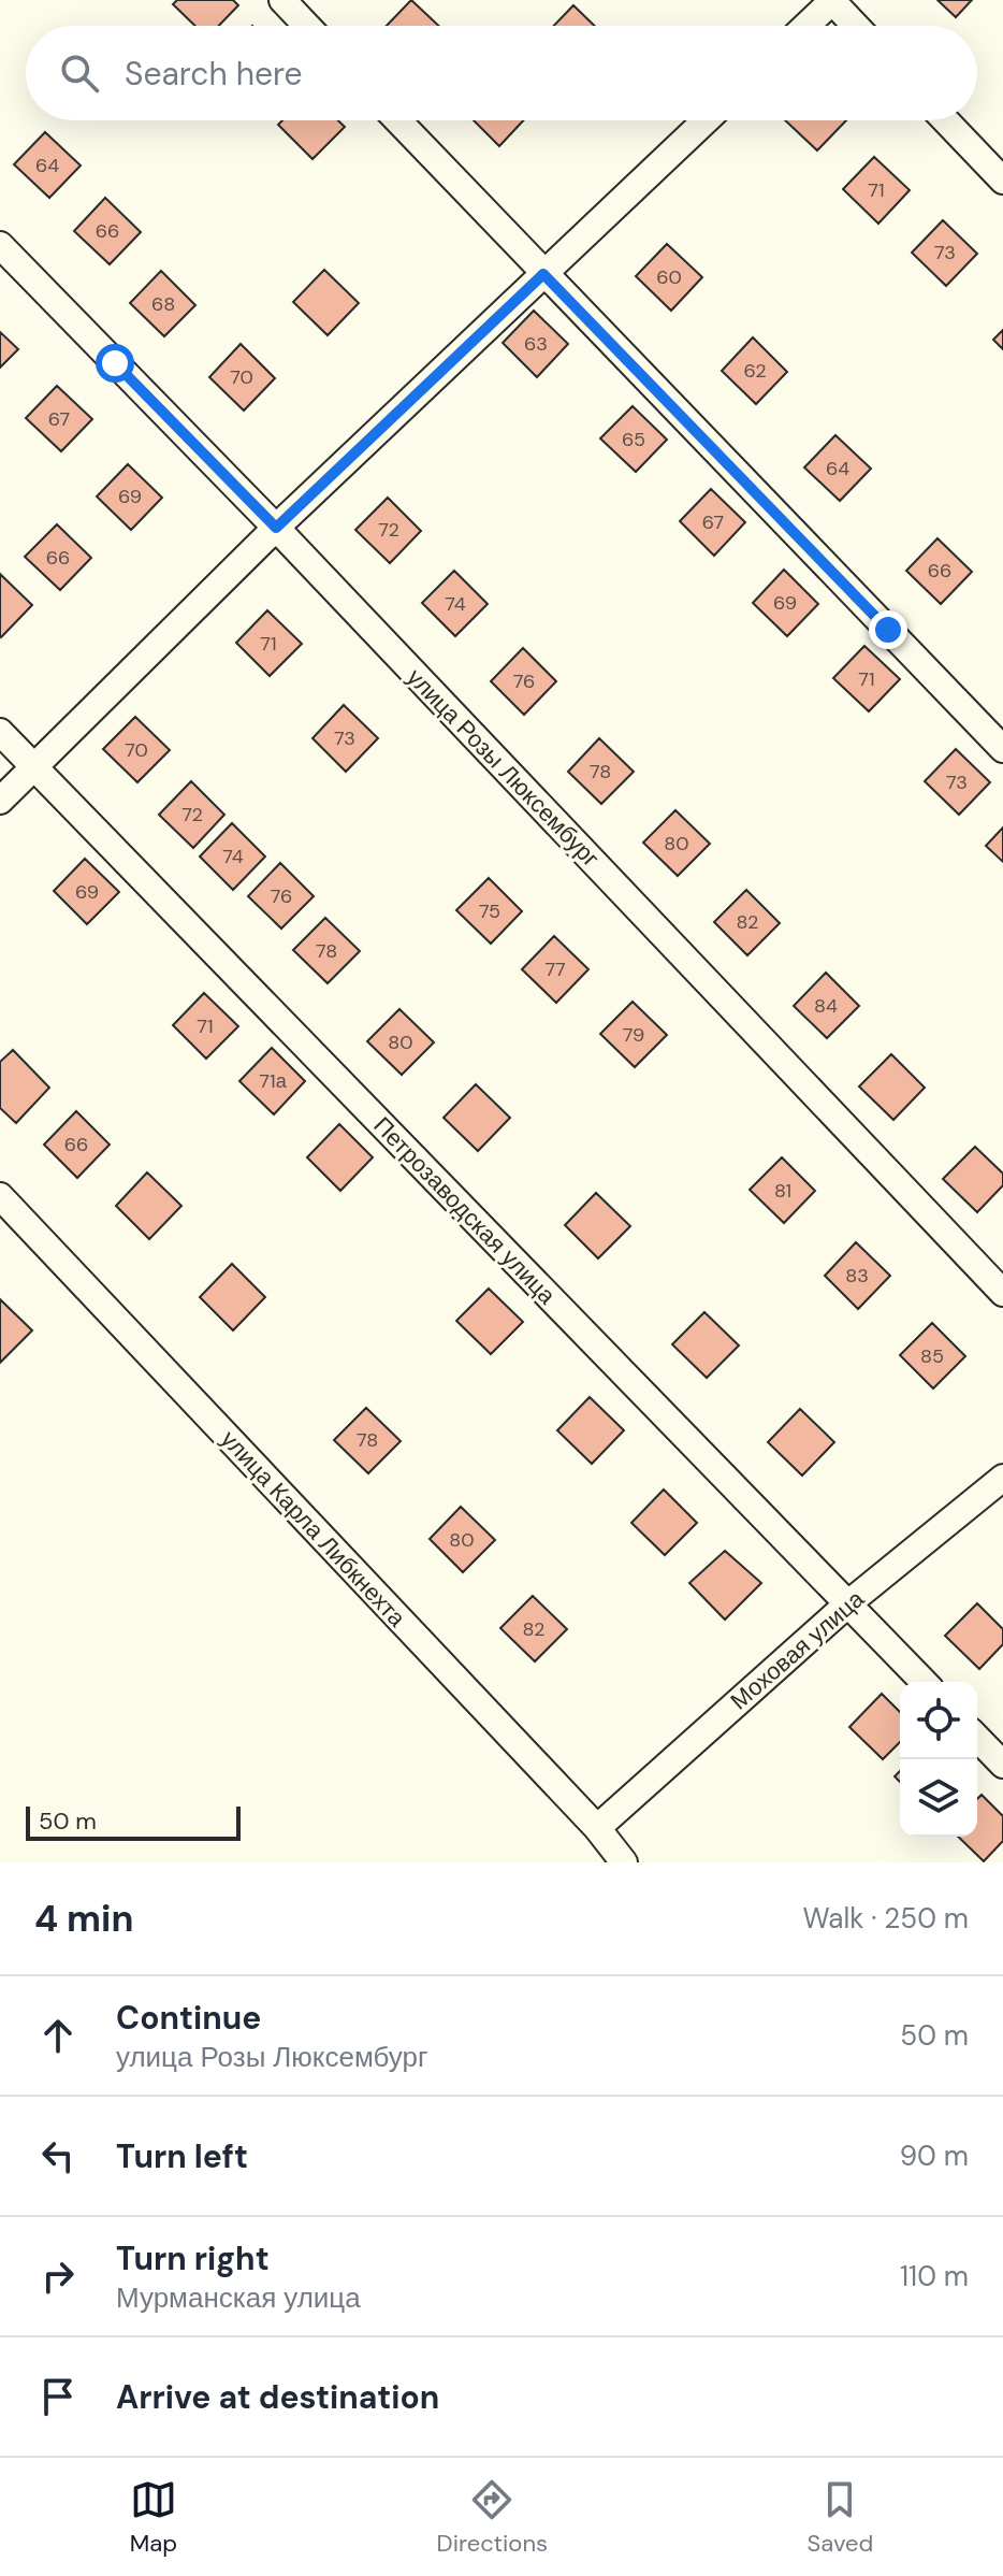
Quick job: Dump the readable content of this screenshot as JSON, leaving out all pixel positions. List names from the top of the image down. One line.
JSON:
{"streets":{"street":["улица Розы Люксембург","Петрозаводская улица","улица Карла Либкнехта","Моховая улица"]},"crossings":[["Петрозаводская улица","Моховая улица"],["улица Карла Либкнехта","Моховая улица"]],"house_numbers":["64","71","66","73","60","68","63","62","70","67","65","64","69","67","72","66","66","69","74","71","71","76","73","70","78","73","72","80","74","69","76","75","82","78","77","84","71","79","80","71а","66","81","83","85","78","80","82"],"scale_bar":"50 m","page":{"search":"Search here","scale":"50 m","heading":["4 min","Walk · 250 m"],"list":[["Continue","улица Розы Люксембург","50 m"],["Turn left","90 m"],["Turn right","Мурманская улица","110 m"],"Arrive at destination"],"nav":["Map","Directions","Saved"]}}
